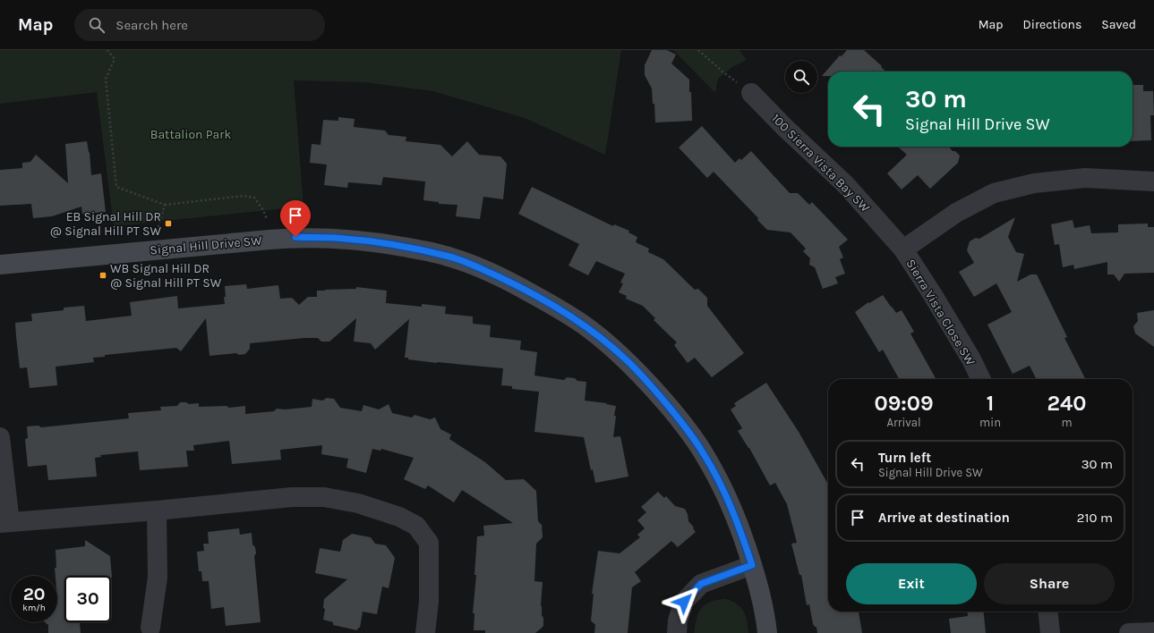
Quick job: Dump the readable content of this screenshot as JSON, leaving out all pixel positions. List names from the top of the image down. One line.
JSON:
{"streets":{"street":["100 Sierra Vista Bay SW","Signal Hill Drive SW","Sierra Vista Close SW"]},"crossings":[["100 Sierra Vista Bay SW","Sierra Vista Close SW"]],"parks":["Battalion Park"],"places":{"transit":["EB Signal Hill DR @ Signal Hill PT SW","WB Signal Hill DR @ Signal Hill PT SW"]},"page":{"header":"Map","search":"Search here","nav":["Map","Directions","Saved"],"turn":["30 m","Signal Hill Drive SW"],"eta":["09:09","Arrival","1","min","240","m"],"list":[{"name":"Turn left","note":"Signal Hill Drive SW","value":"30 m"},{"name":"Arrive at destination","value":"210 m"}],"buttons":["Exit","Share"],"speed":"20 km/h","limit":"30"}}
